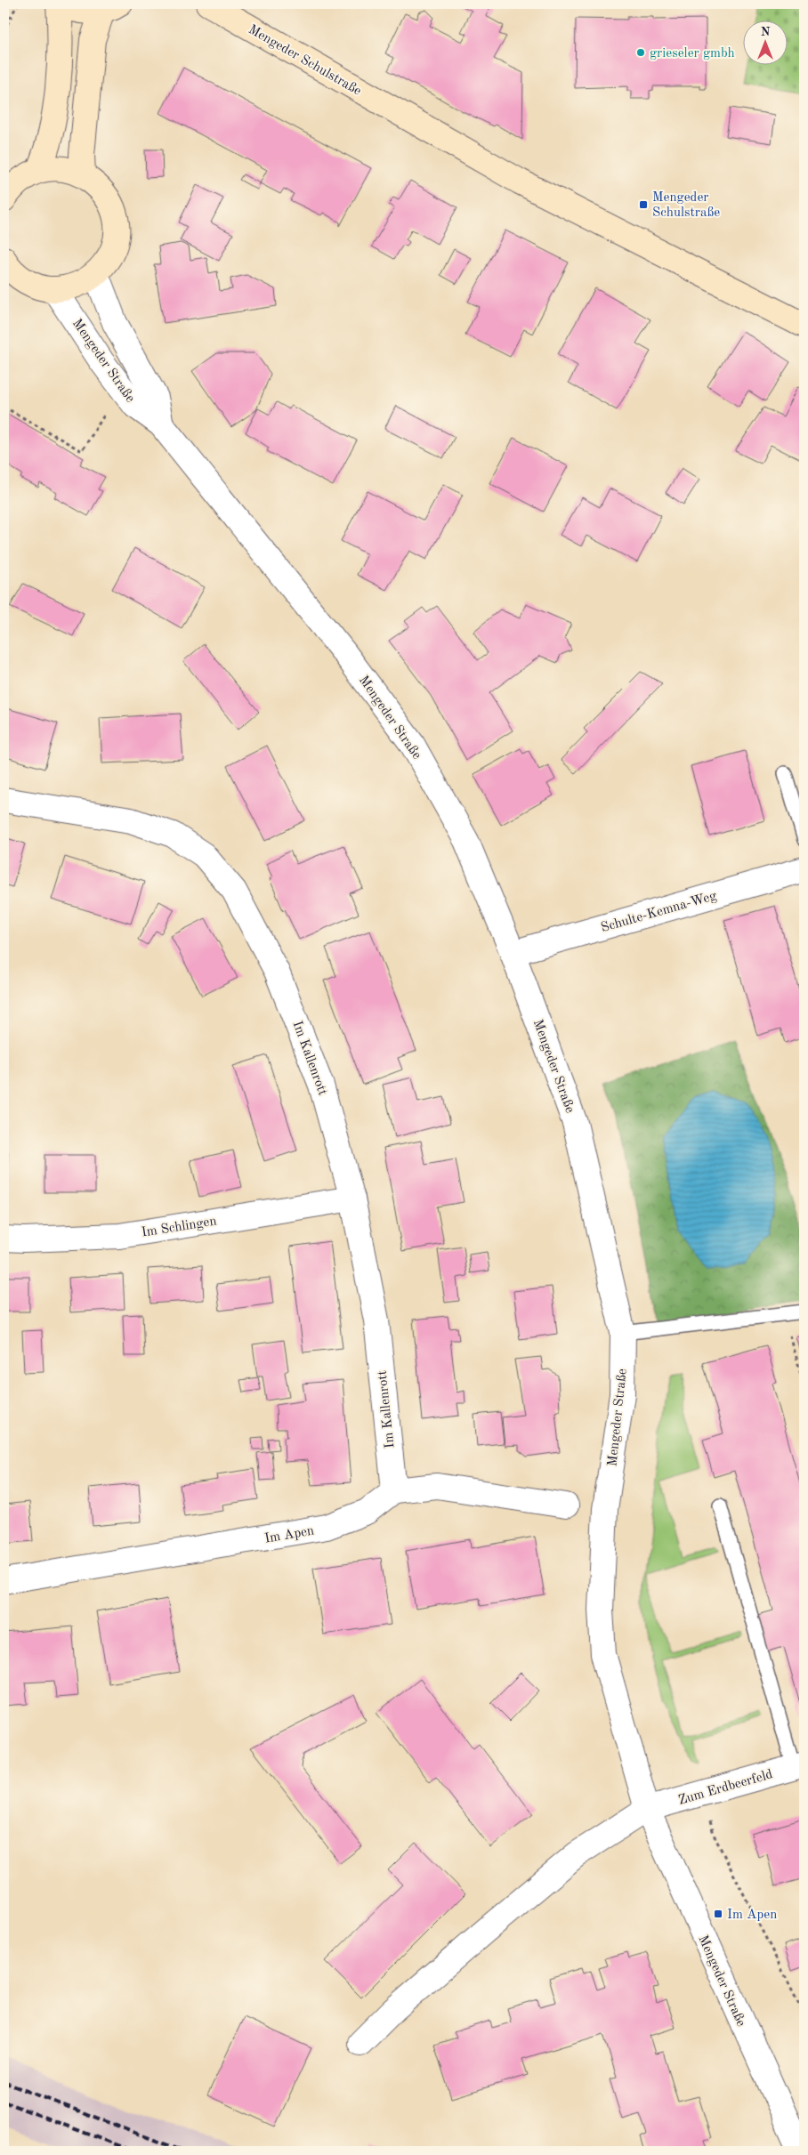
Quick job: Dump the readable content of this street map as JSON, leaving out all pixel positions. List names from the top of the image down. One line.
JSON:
{"streets":{"main road":["Mengeder Schulstraße"],"street":["Mengeder Straße","Schulte-Kemna-Weg","Im Kallenrott","Im Schlingen","Im Apen","Zum Erdbeerfeld"]},"crossings":[["Mengeder Straße","Schulte-Kemna-Weg"],["Mengeder Straße","Zum Erdbeerfeld"],["Im Kallenrott","Im Schlingen"],["Im Kallenrott","Im Apen"]],"places":{"other":["grieseler gmbh"],"transit":["Mengeder Schulstraße","Im Apen"]},"north":"top"}
